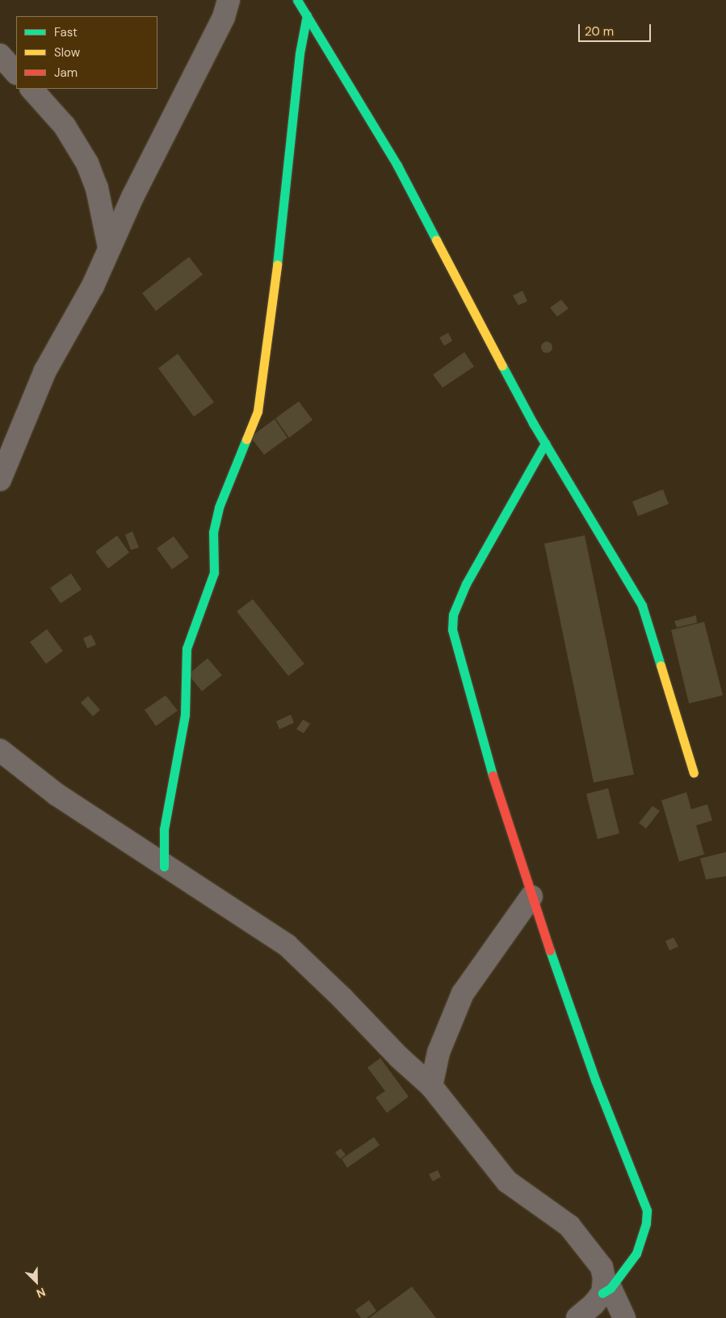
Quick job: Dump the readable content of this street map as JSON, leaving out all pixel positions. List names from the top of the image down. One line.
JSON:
{"legend":["Fast","Slow","Jam"],"scale_bar":"20 m","north":"bottom right"}
